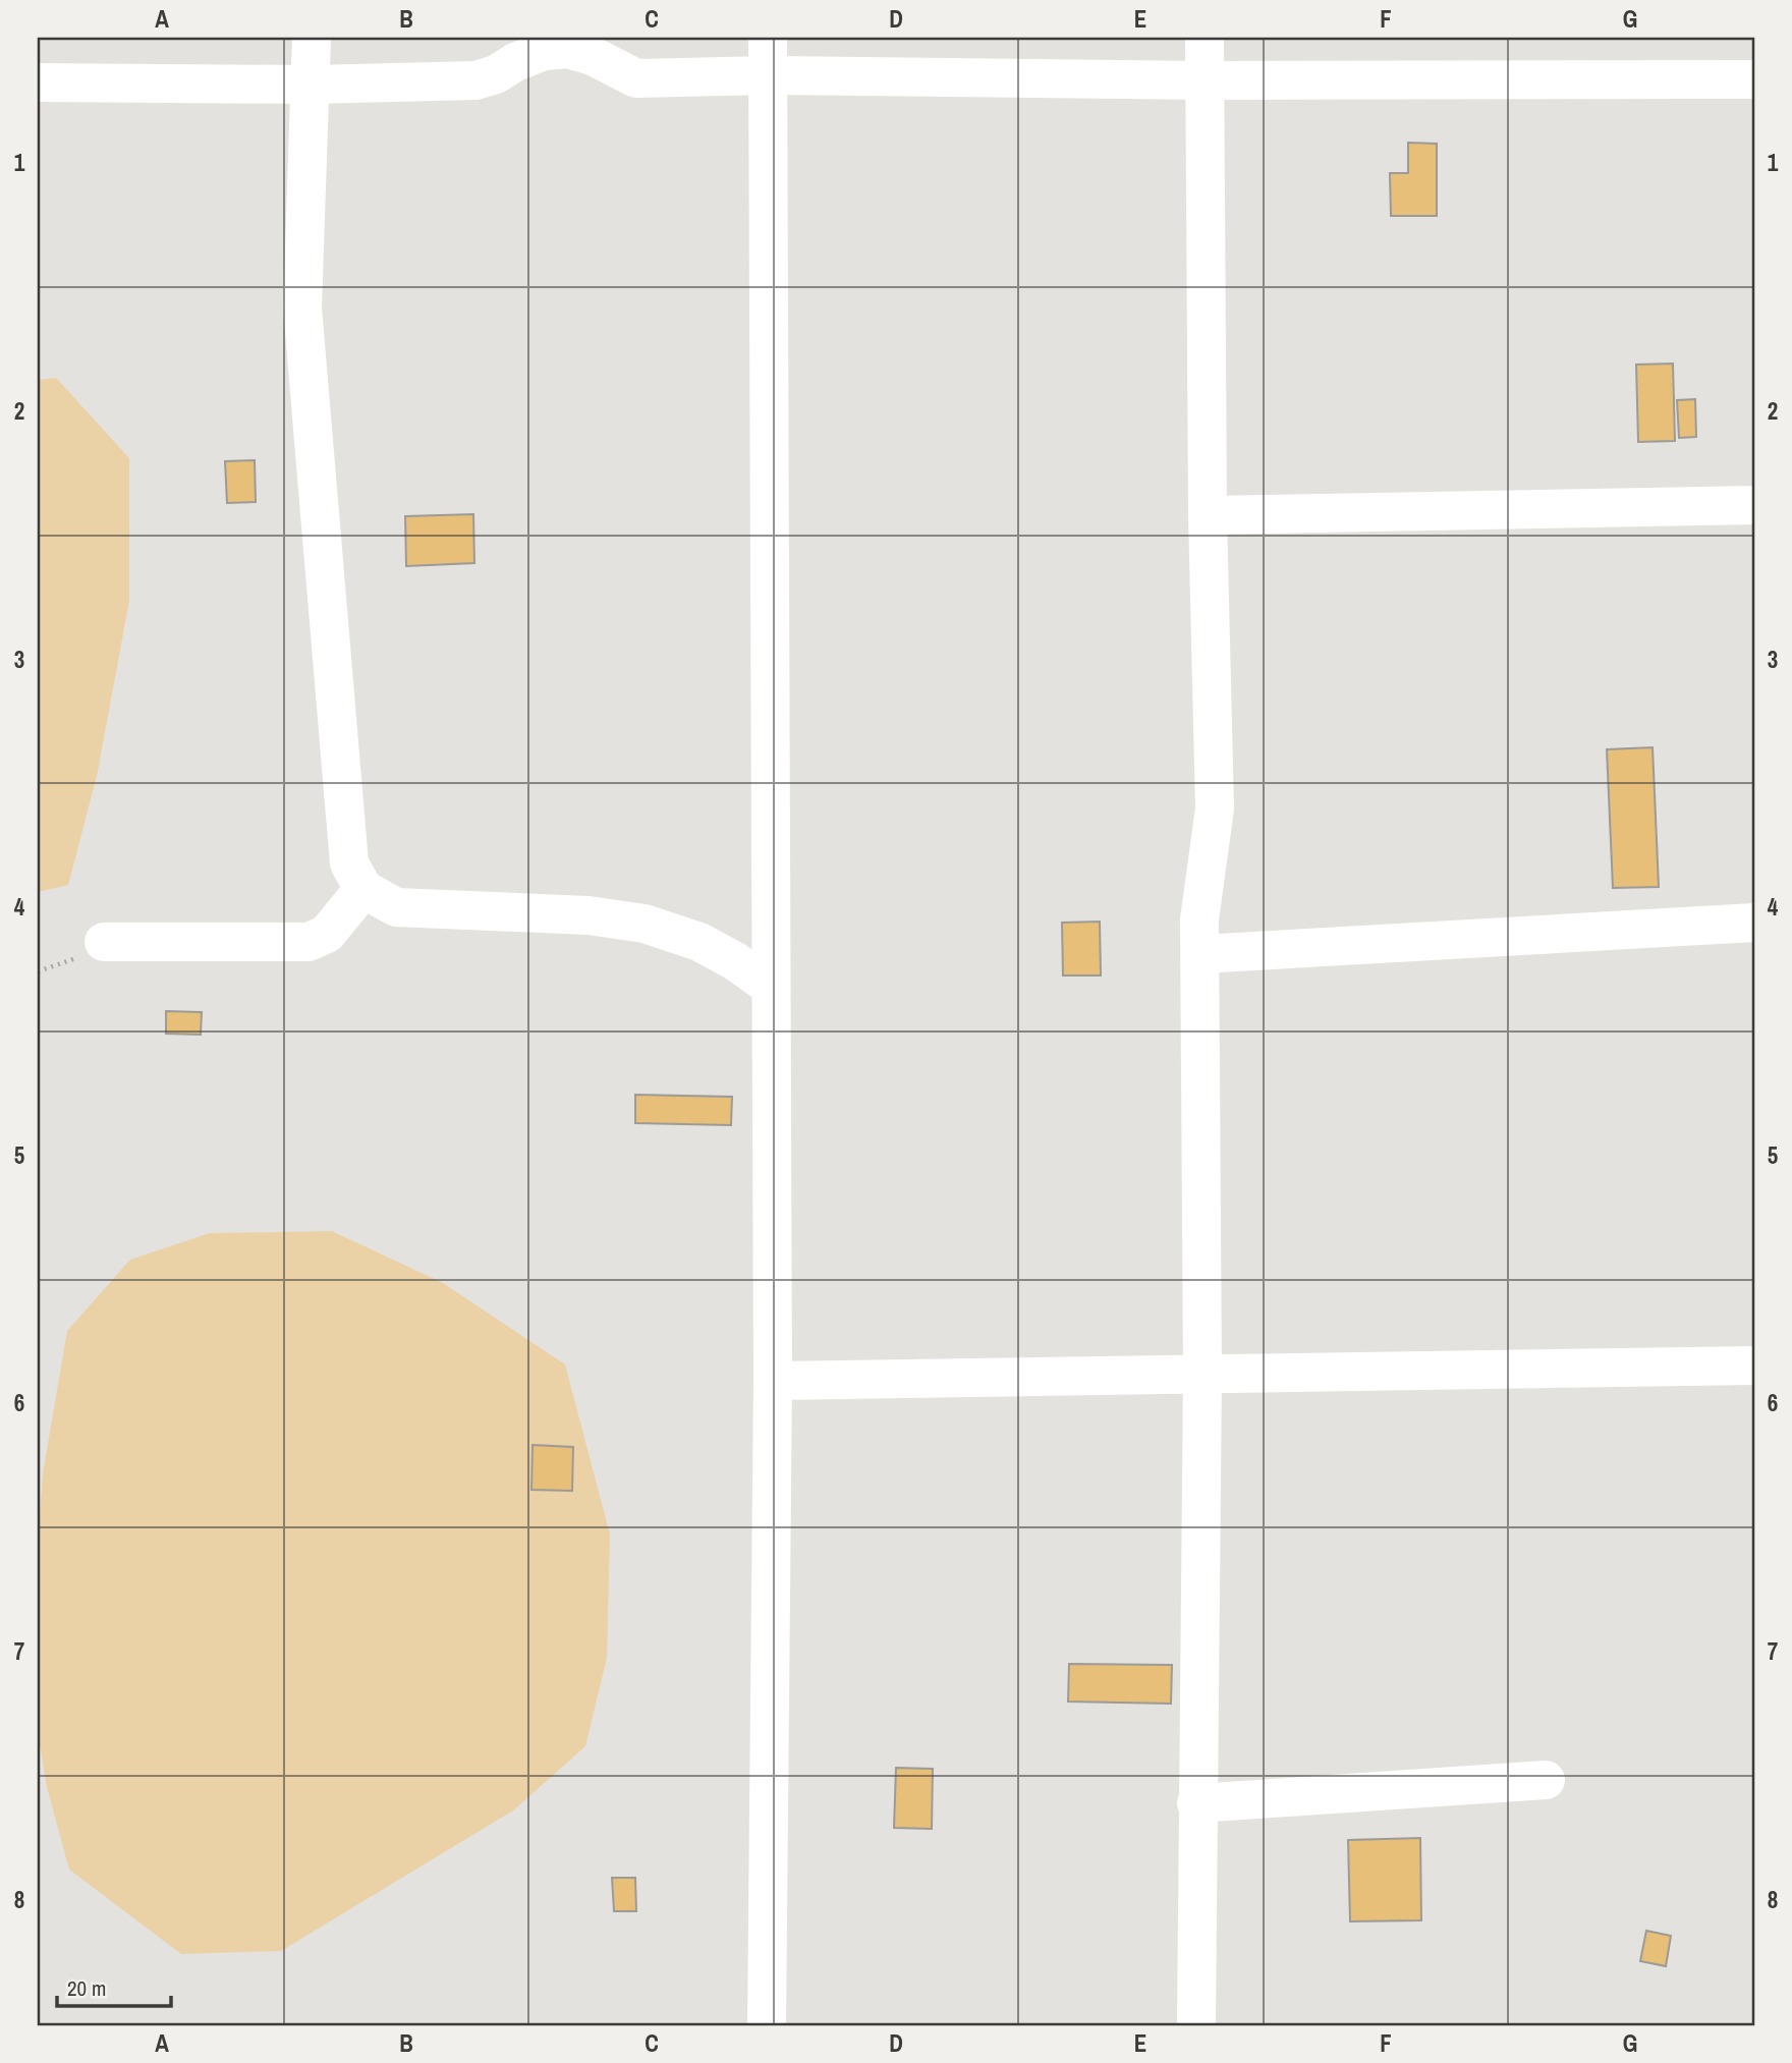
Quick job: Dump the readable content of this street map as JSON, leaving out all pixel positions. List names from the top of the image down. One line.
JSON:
{"scale_bar":"20 m","grid":{"columns":["A","B","C","D","E","F","G"],"rows":["1","2","3","4","5","6","7","8"]}}
